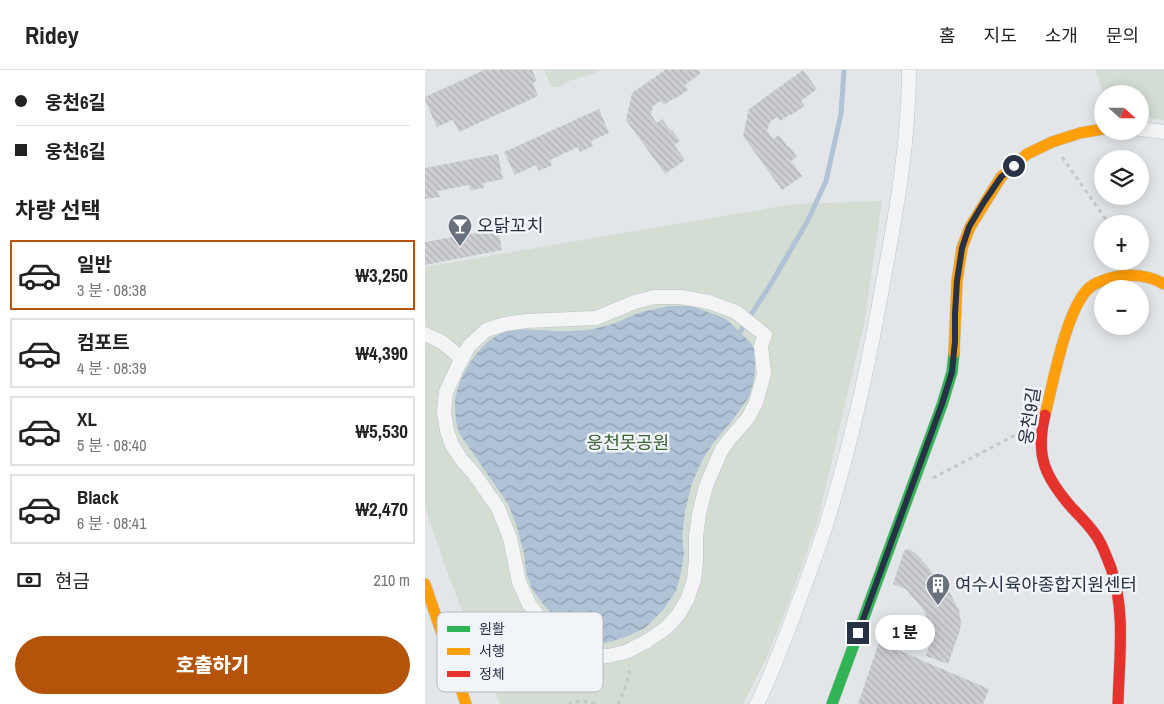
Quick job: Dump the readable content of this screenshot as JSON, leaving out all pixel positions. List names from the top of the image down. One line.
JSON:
{"streets":{"street":["웅천9길"]},"parks":["웅천못공원"],"places":{"bar":["오닭꼬치"],"building":["여수시육아종합지원센터"]},"legend":["원활","서행","정체"],"north":"right","page":{"header":"Ridey","nav":["홈","지도","소개","문의"],"banner":["웅천6길","웅천6길"],"map_buttons":["+","−"],"heading":"차량 선택","list":[{"name":"일반","note":"3 분 · 08:38","value":"₩3,250"},{"name":"컴포트","note":"4 분 · 08:39","value":"₩4,390"},{"name":"XL","note":"5 분 · 08:40","value":"₩5,530"},{"name":"Black","note":"6 분 · 08:41","value":"₩2,470"}],"pay":["현금","210 m"],"bubble":"1 분","buttons":"호출하기"}}
